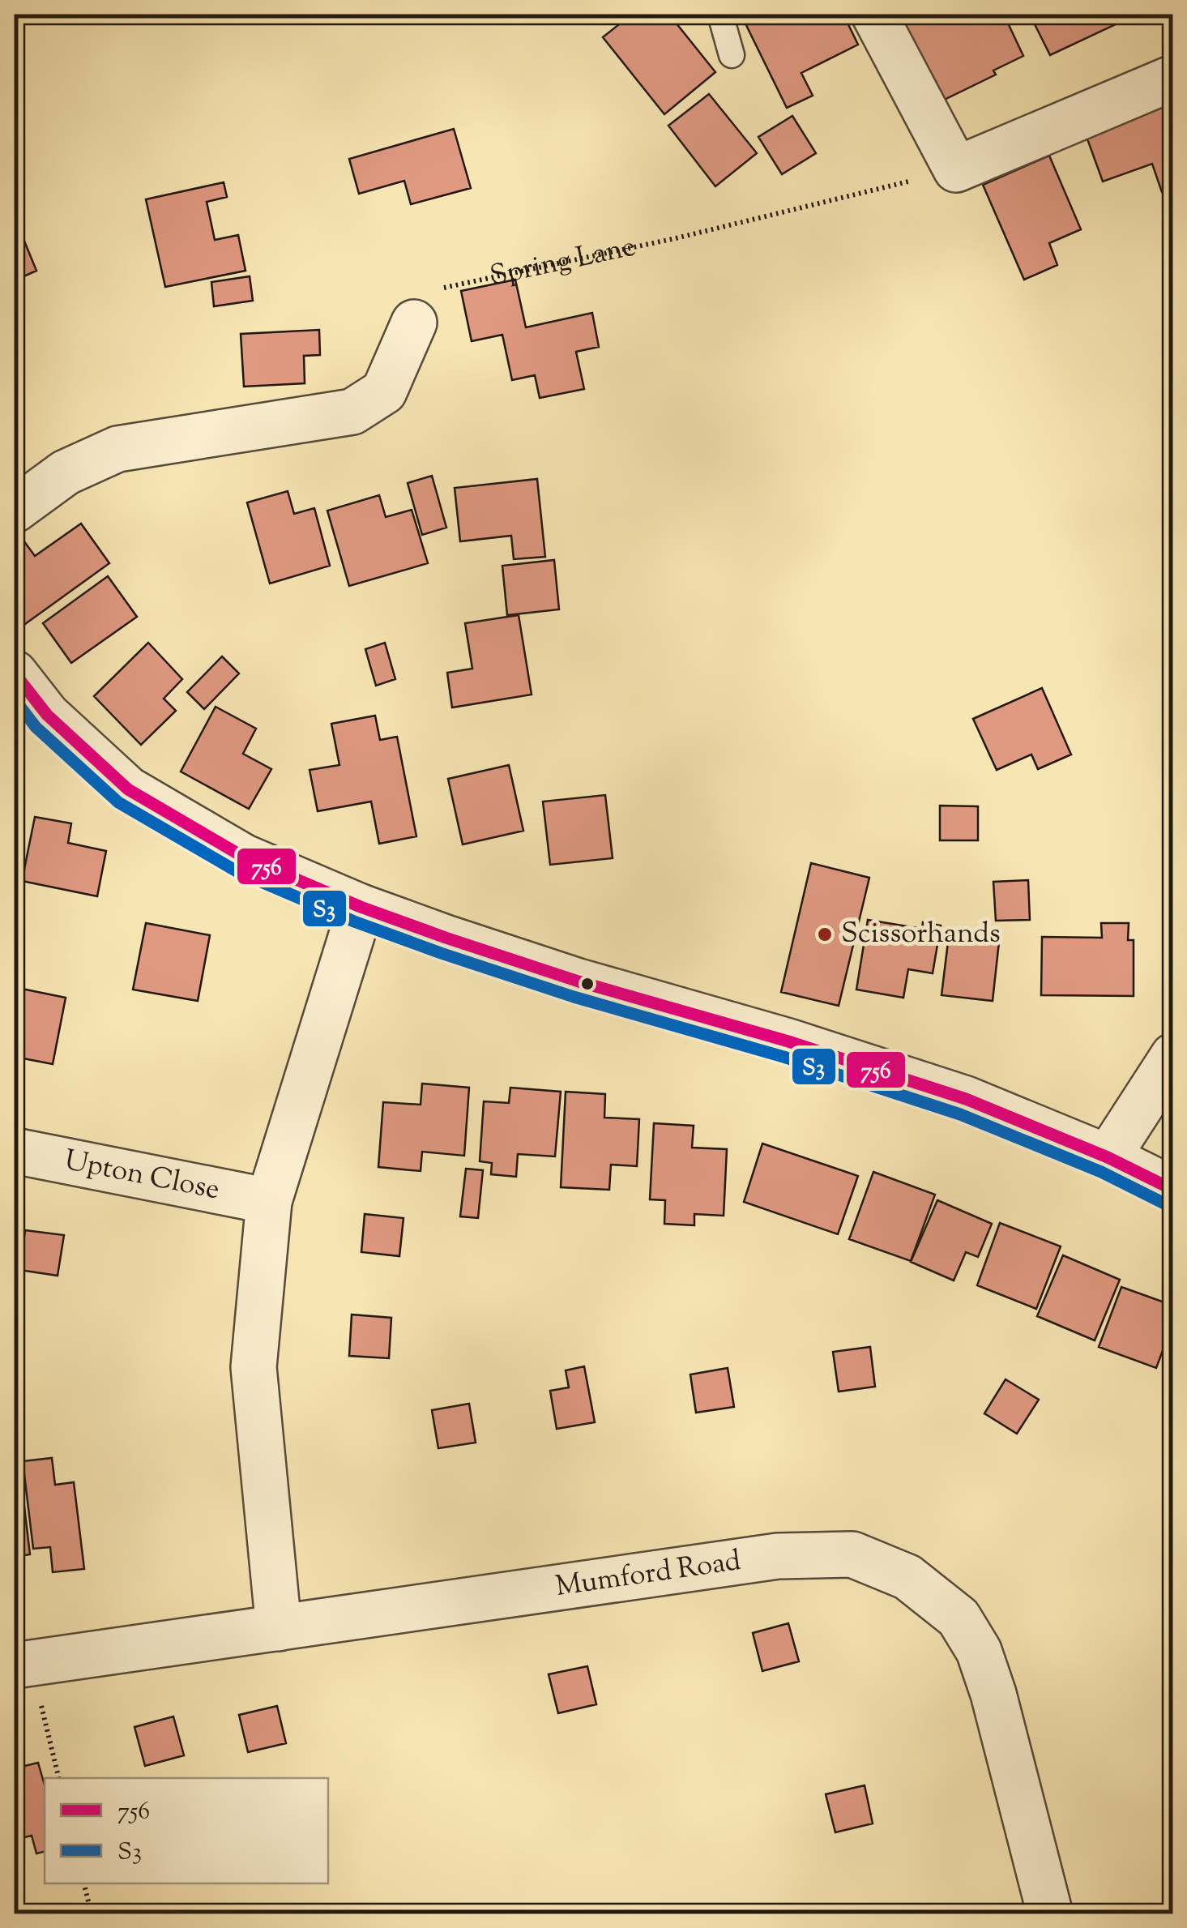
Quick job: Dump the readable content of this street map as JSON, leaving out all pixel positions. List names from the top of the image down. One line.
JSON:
{"streets":{"street":["Upton Close","Mumford Road"],"path":["Spring Lane"]},"places":["Scissorhands"],"lines":["transit line 756","transit line S3"],"legend":["756","S3"]}
